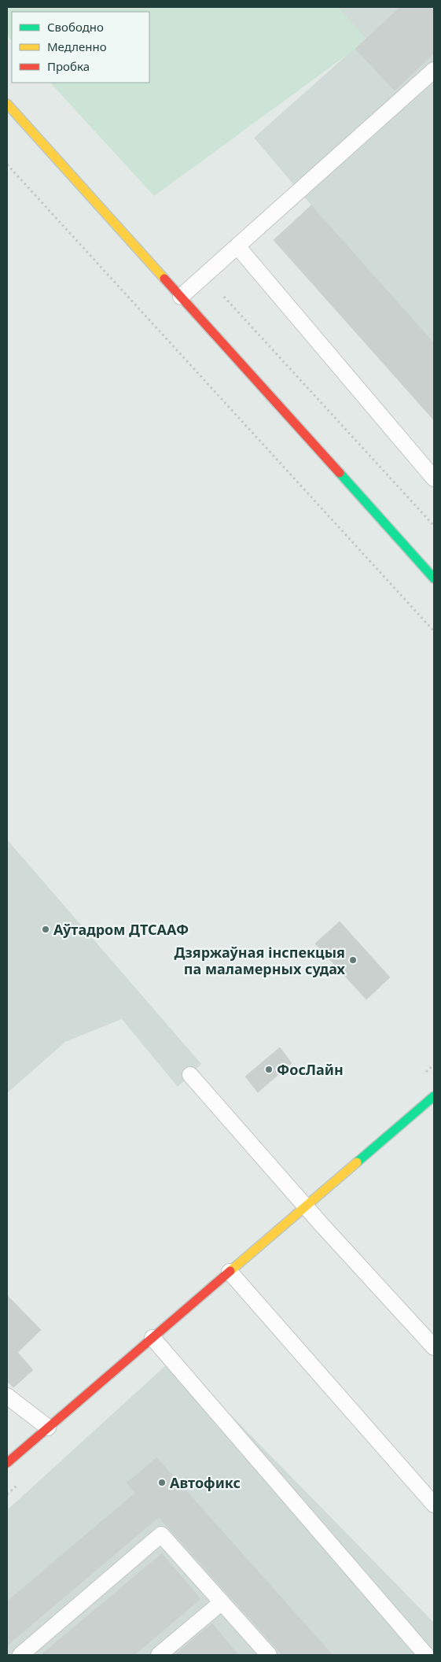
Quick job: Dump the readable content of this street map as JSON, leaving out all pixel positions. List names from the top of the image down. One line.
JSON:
{"places":["Аўтадром ДТСААФ","Дзяржаўная інспекцыя па маламерных судах","ФосЛайн","Автофикс"],"legend":["Свободно","Медленно","Пробка"]}
